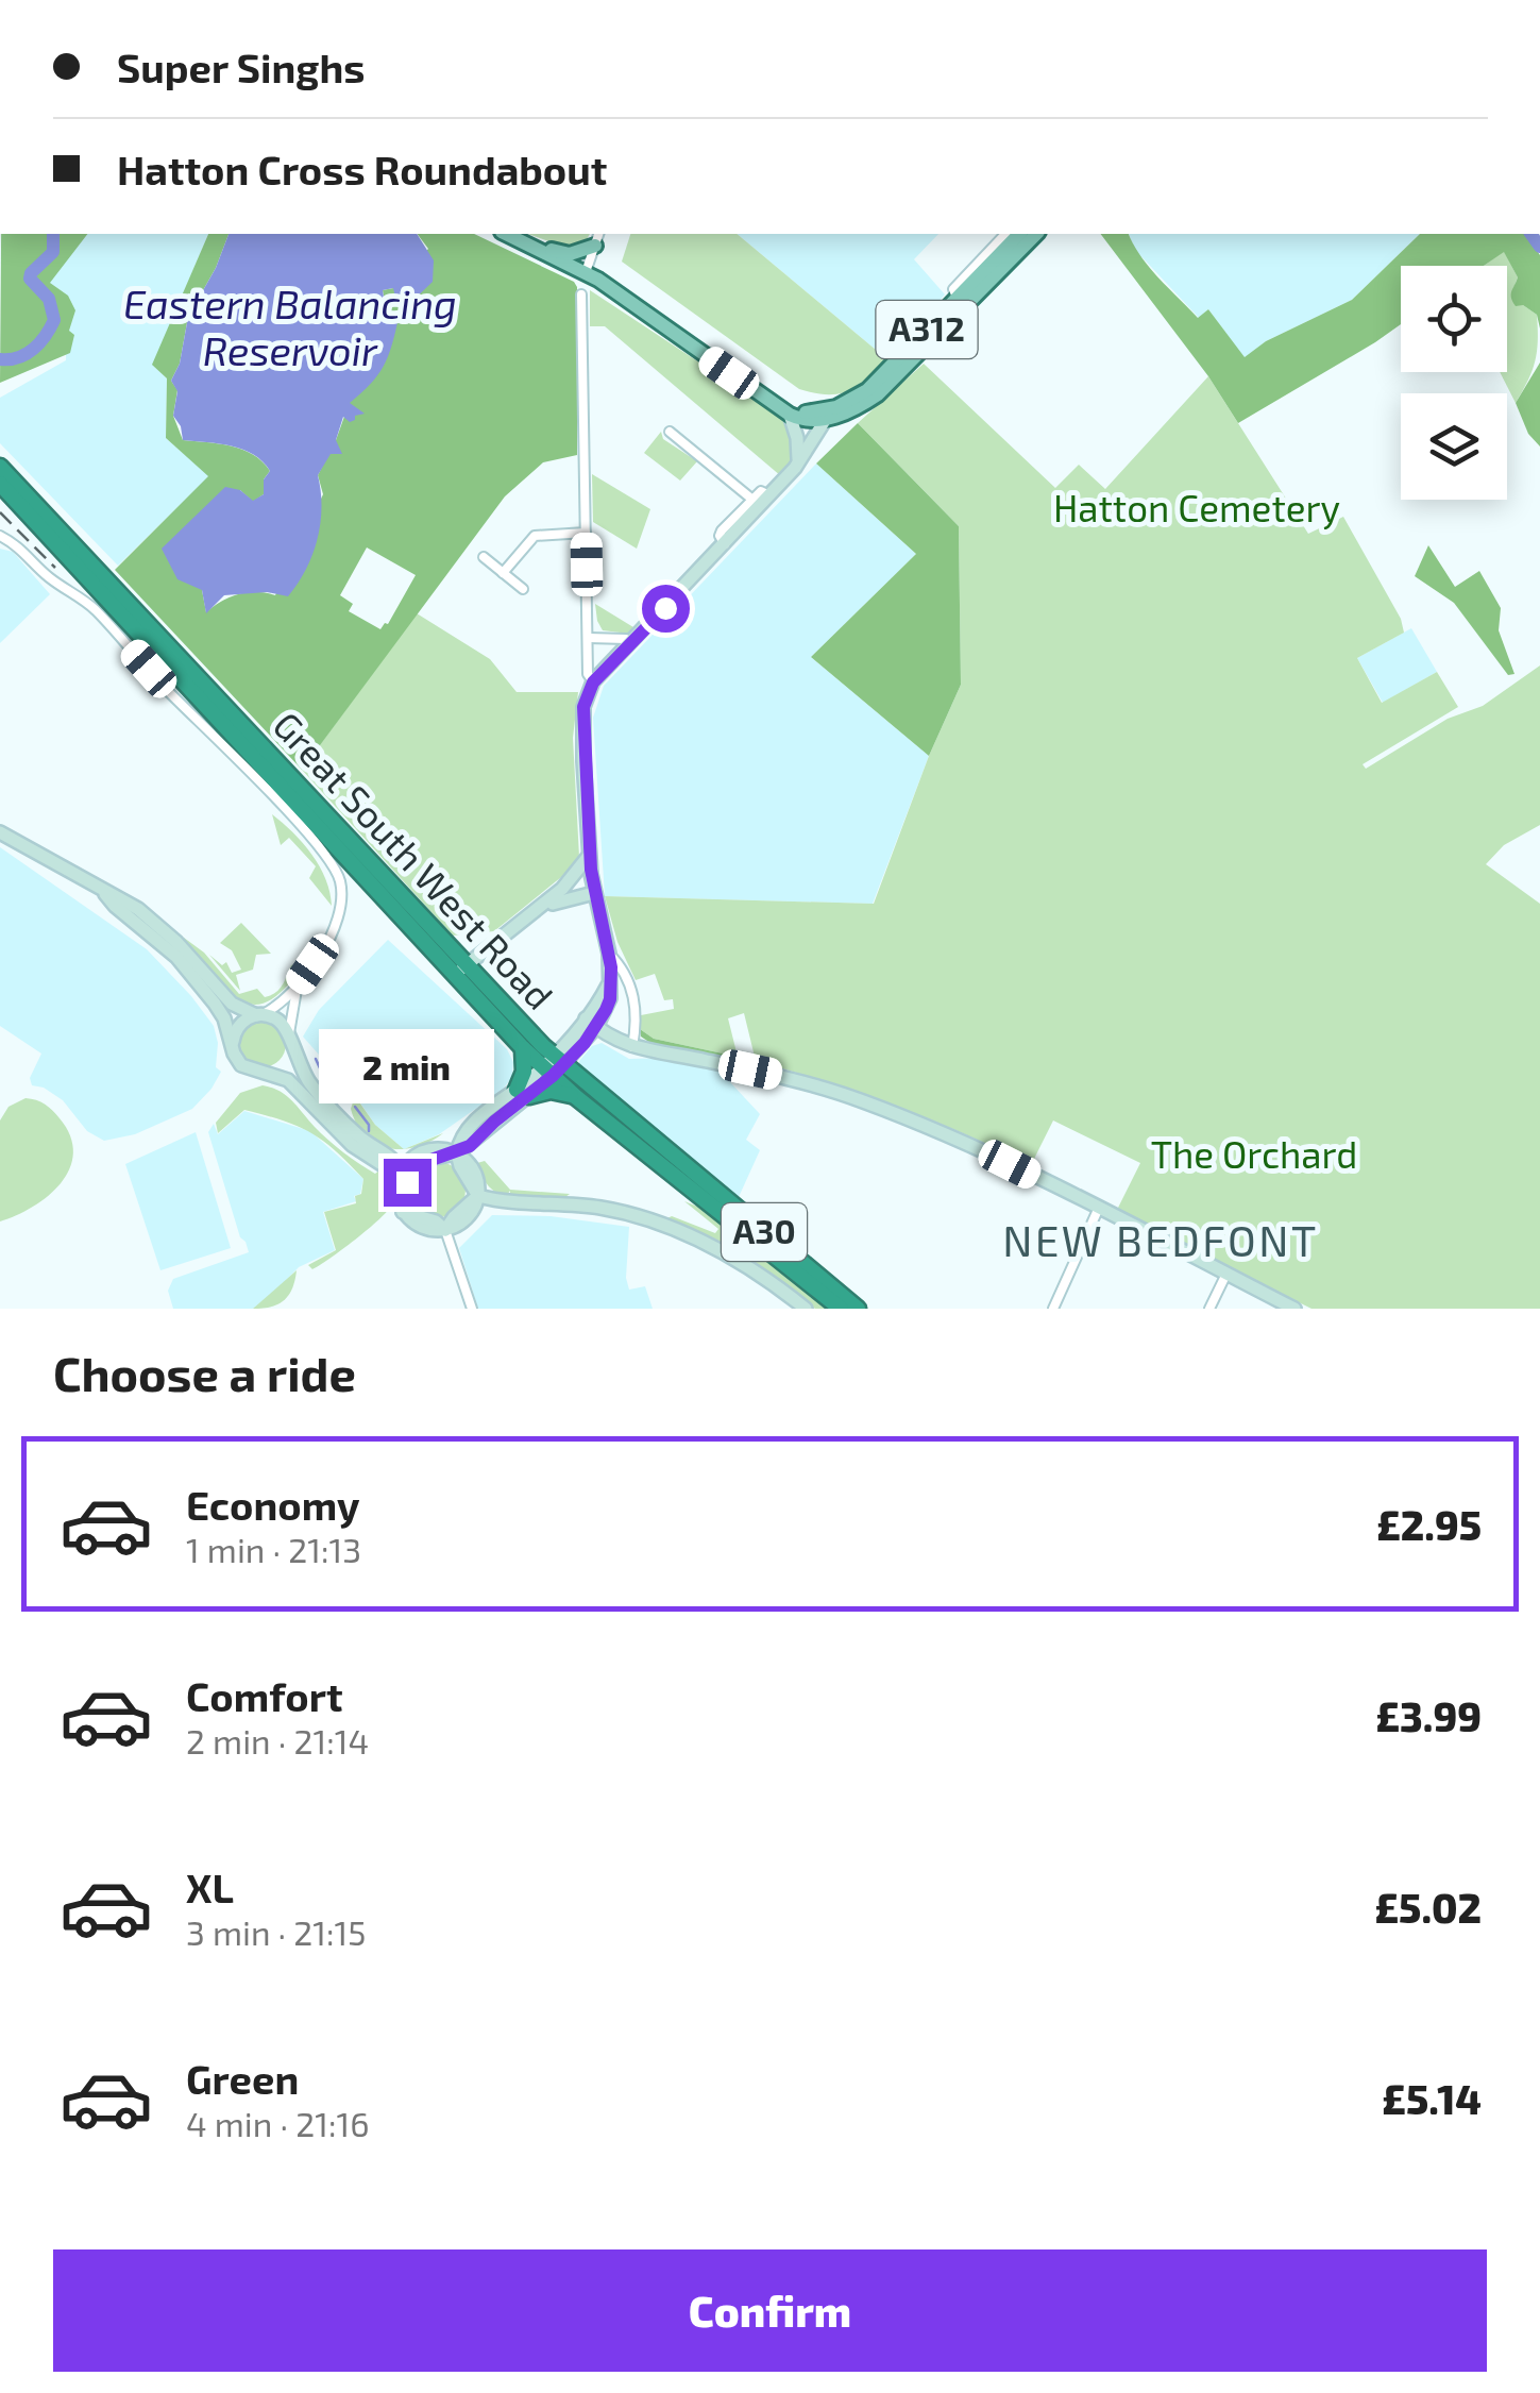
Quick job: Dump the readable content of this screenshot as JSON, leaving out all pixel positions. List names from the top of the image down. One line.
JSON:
{"streets":{"highway":["Great South West Road","A30"],"main road":["A312"]},"districts":["NEW BEDFONT"],"water":["Eastern Balancing Reservoir"],"parks":["Hatton Cemetery","The Orchard"],"page":{"banner":["Super Singhs","Hatton Cross Roundabout"],"bubble":"2 min","heading":"Choose a ride","list":[{"name":"Economy","note":"1 min · 21:13","value":"£2.95"},{"name":"Comfort","note":"2 min · 21:14","value":"£3.99"},{"name":"XL","note":"3 min · 21:15","value":"£5.02"},{"name":"Green","note":"4 min · 21:16","value":"£5.14"}],"buttons":"Confirm"}}
